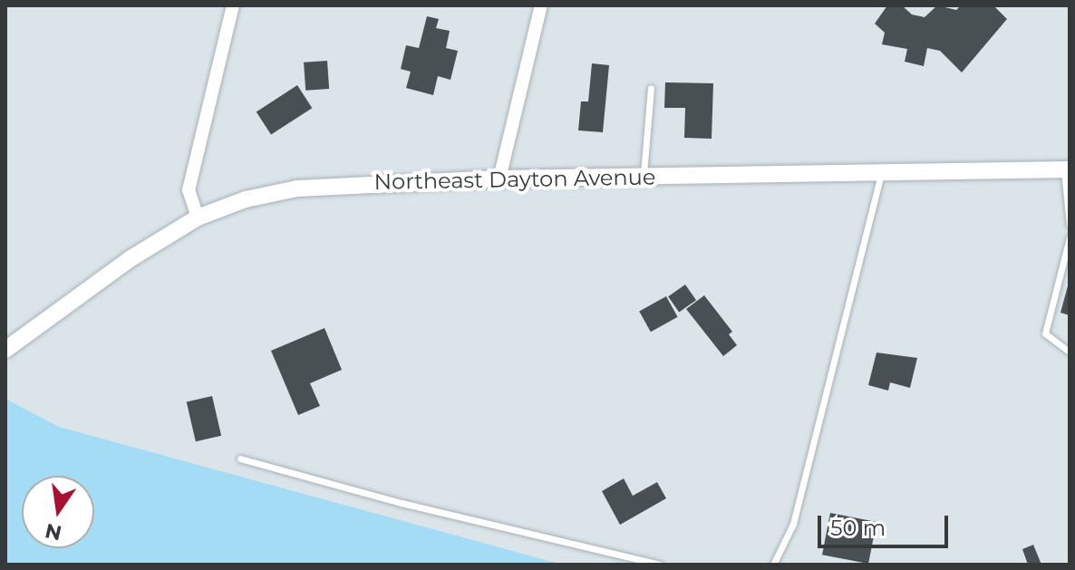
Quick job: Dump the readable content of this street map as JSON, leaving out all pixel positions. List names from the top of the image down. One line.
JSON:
{"streets":{"street":["Northeast Dayton Avenue"]},"scale_bar":"50 m","north":"bottom"}
